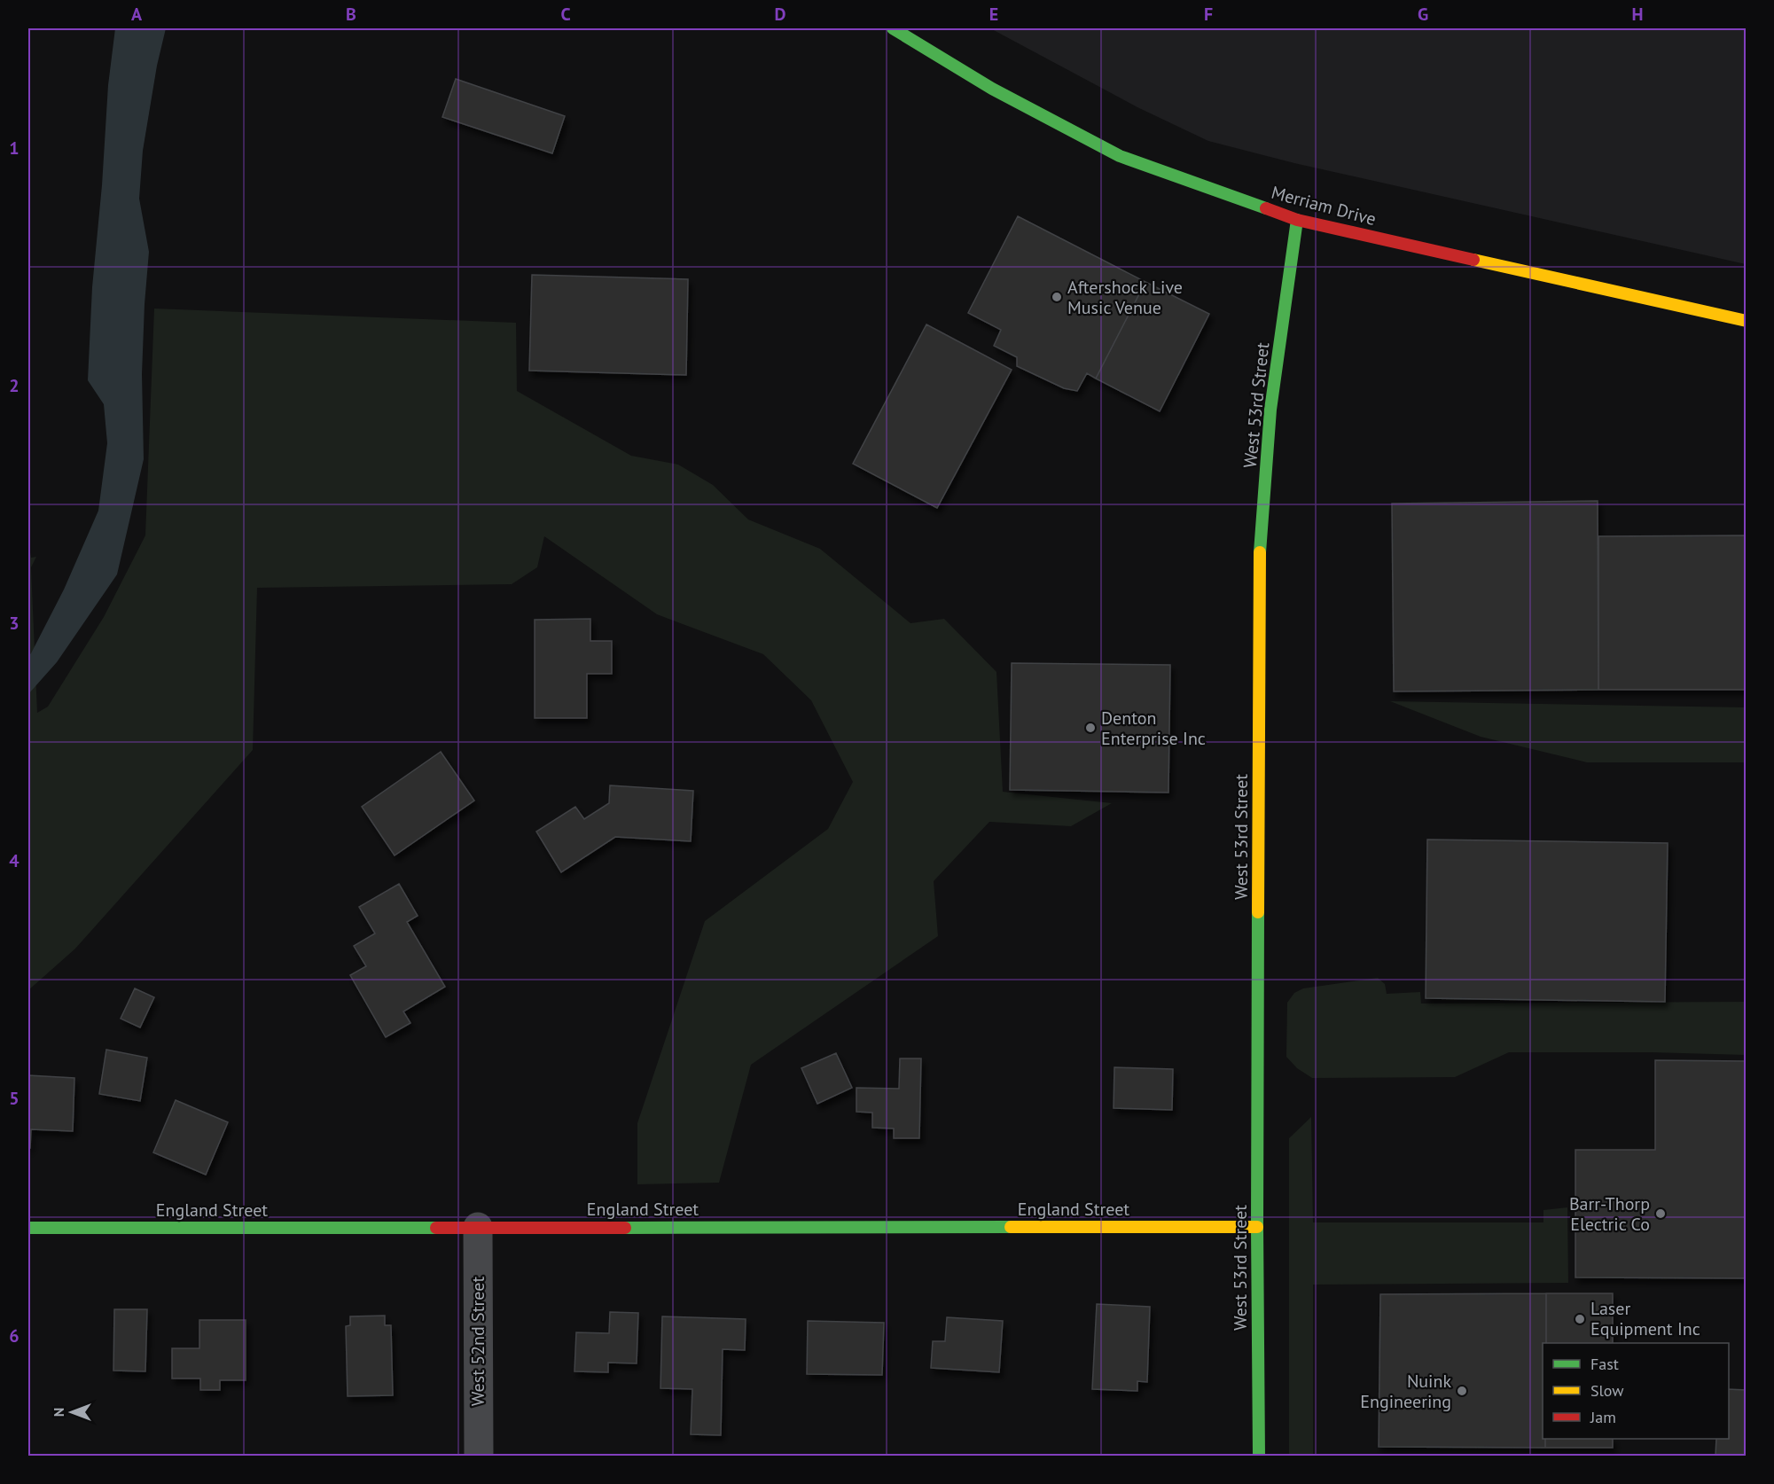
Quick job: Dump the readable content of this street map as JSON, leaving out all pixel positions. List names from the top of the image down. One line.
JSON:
{"streets":{"street":["Merriam Drive","West 53rd Street","England Street","West 52nd Street"]},"crossings":[["Merriam Drive","West 53rd Street"],["West 53rd Street","England Street"],["England Street","West 52nd Street"]],"places":["Aftershock Live Music Venue","Denton Enterprise Inc","Barr-Thorp Electric Co","Laser Equipment Inc","Nuink Engineering"],"legend":["Fast","Slow","Jam"],"north":"left","grid":{"columns":["A","B","C","D","E","F","G","H"],"rows":["1","2","3","4","5","6"]}}
